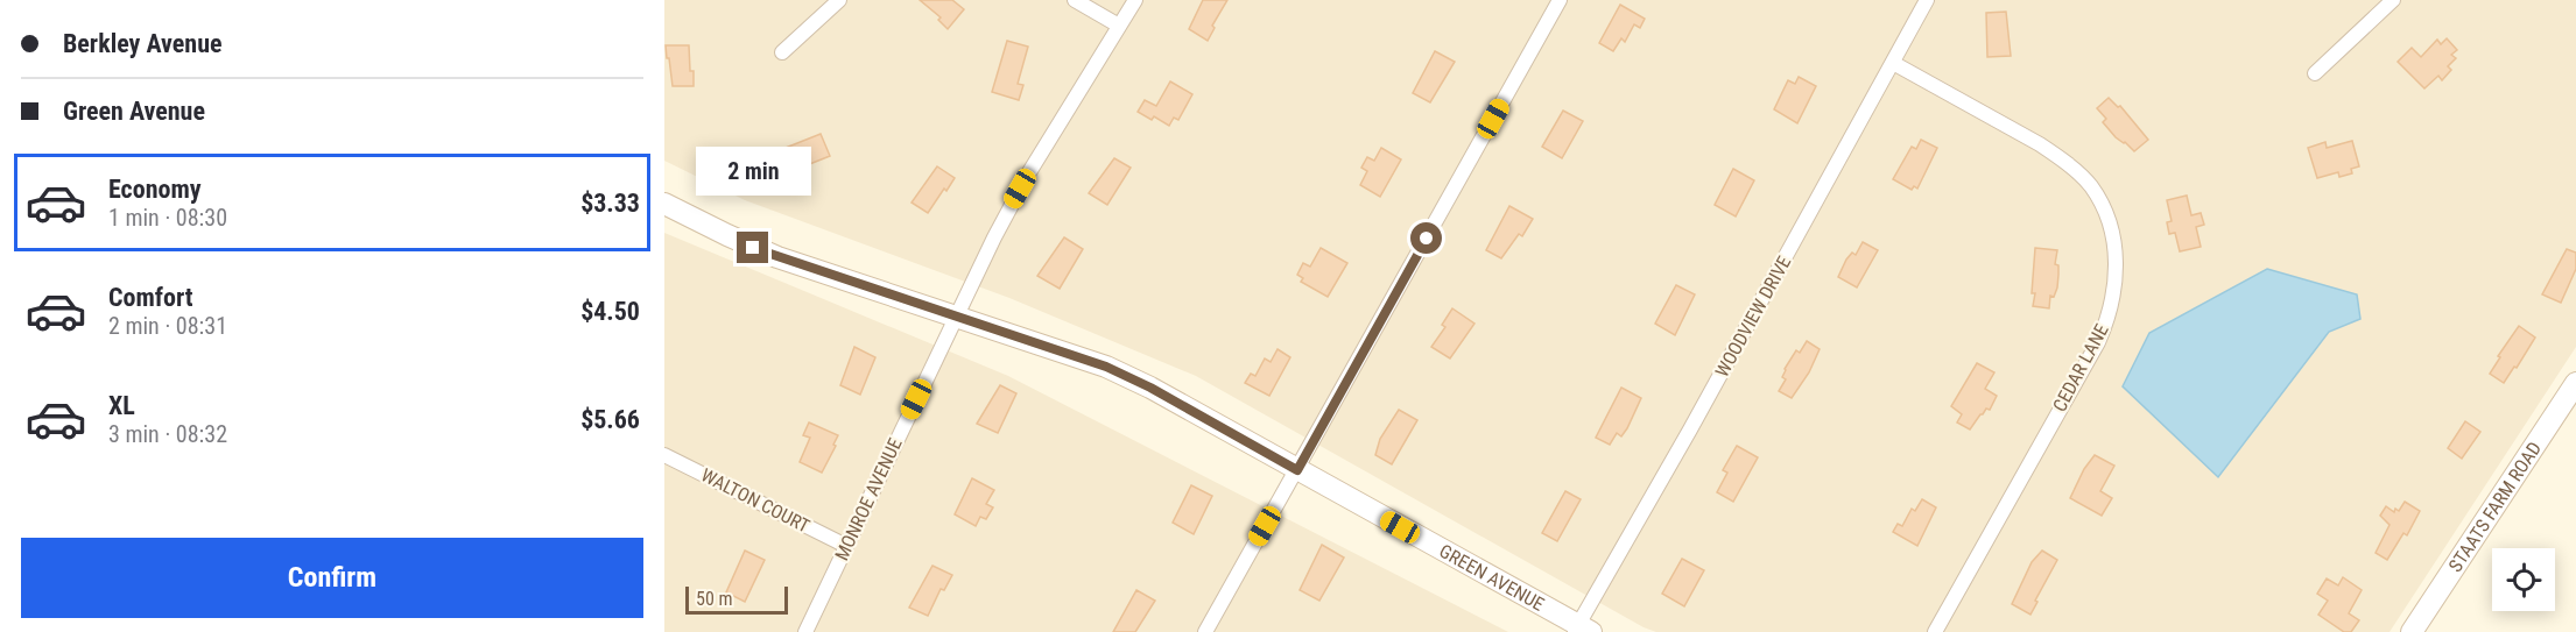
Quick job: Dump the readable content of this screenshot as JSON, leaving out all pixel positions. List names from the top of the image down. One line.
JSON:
{"streets":{"street":["WOODVIEW DRIVE","CEDAR LANE","MONROE AVENUE","WALTON COURT","STAATS FARM ROAD","GREEN AVENUE"]},"crossings":[["WOODVIEW DRIVE","CEDAR LANE"],["WOODVIEW DRIVE","GREEN AVENUE"],["MONROE AVENUE","WALTON COURT"],["MONROE AVENUE","GREEN AVENUE"]],"scale_bar":"50 m","page":{"banner":["Berkley Avenue","Green Avenue"],"bubble":"2 min","list":[{"name":"Economy","note":"1 min · 08:30","value":"$3.33"},{"name":"Comfort","note":"2 min · 08:31","value":"$4.50"},{"name":"XL","note":"3 min · 08:32","value":"$5.66"}],"buttons":"Confirm","scale":"50 m"}}
